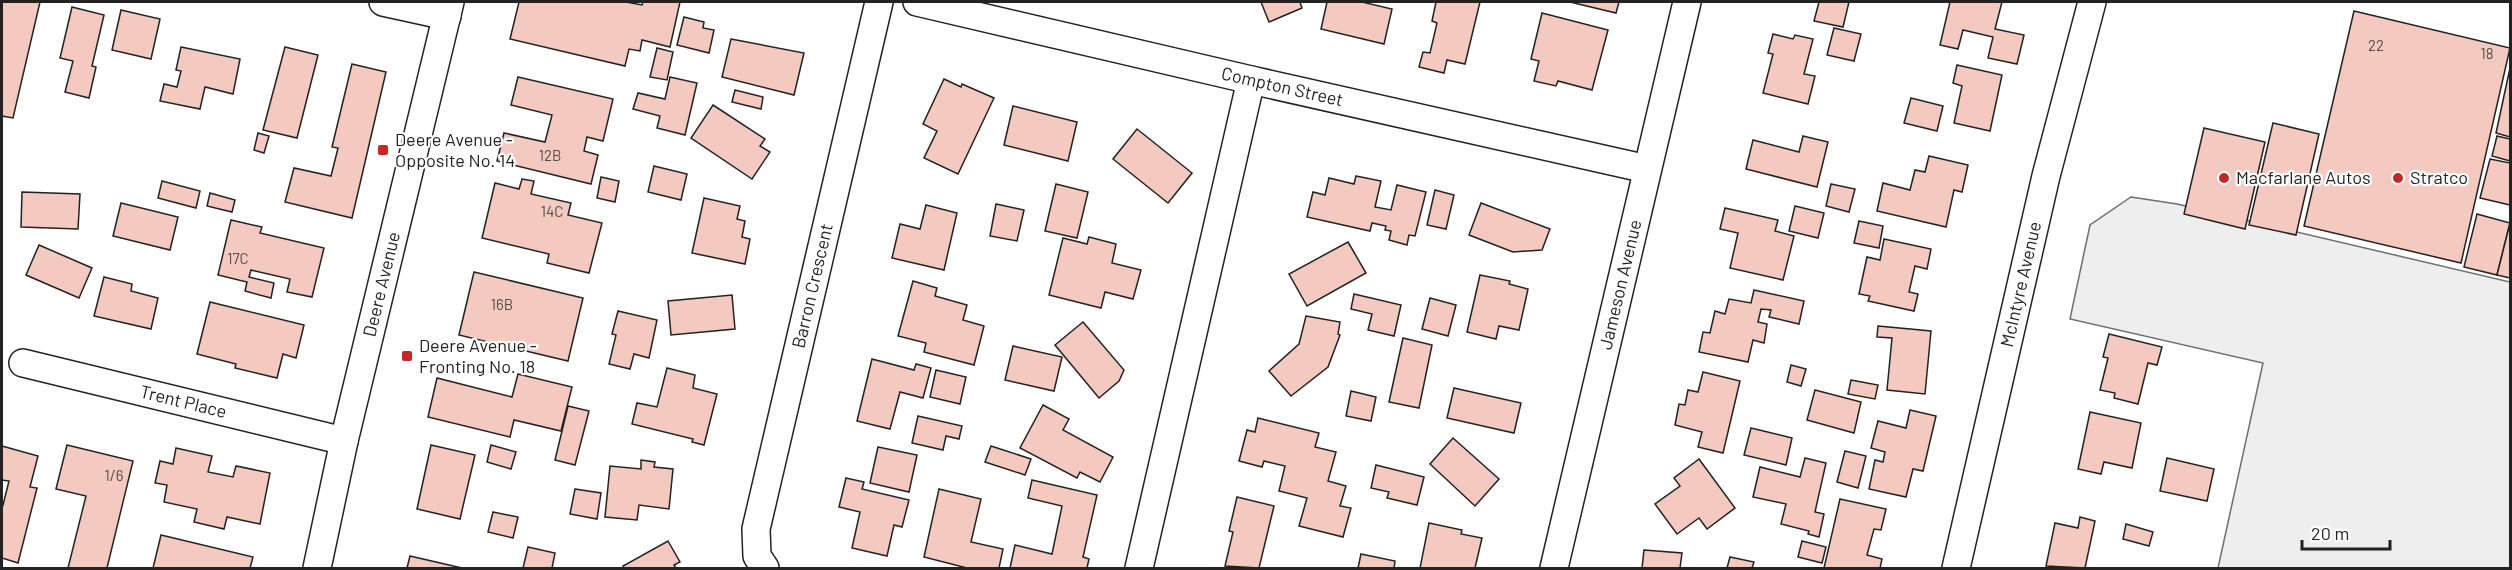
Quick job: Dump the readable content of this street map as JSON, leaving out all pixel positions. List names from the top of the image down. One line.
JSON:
{"streets":{"street":["Compton Street","McIntyre Avenue","Deere Avenue","Jameson Avenue","Barron Crescent","Trent Place"]},"crossings":[["Compton Street","Jameson Avenue"],["Deere Avenue","Trent Place"]],"places":{"transit":["Deere Avenue - Opposite No. 14","Deere Avenue - Fronting No. 18"],"other":["Macfarlane Autos","Stratco"]},"house_numbers":["22","18","12B","14C","17C","16B","1/6"],"scale_bar":"20 m"}
